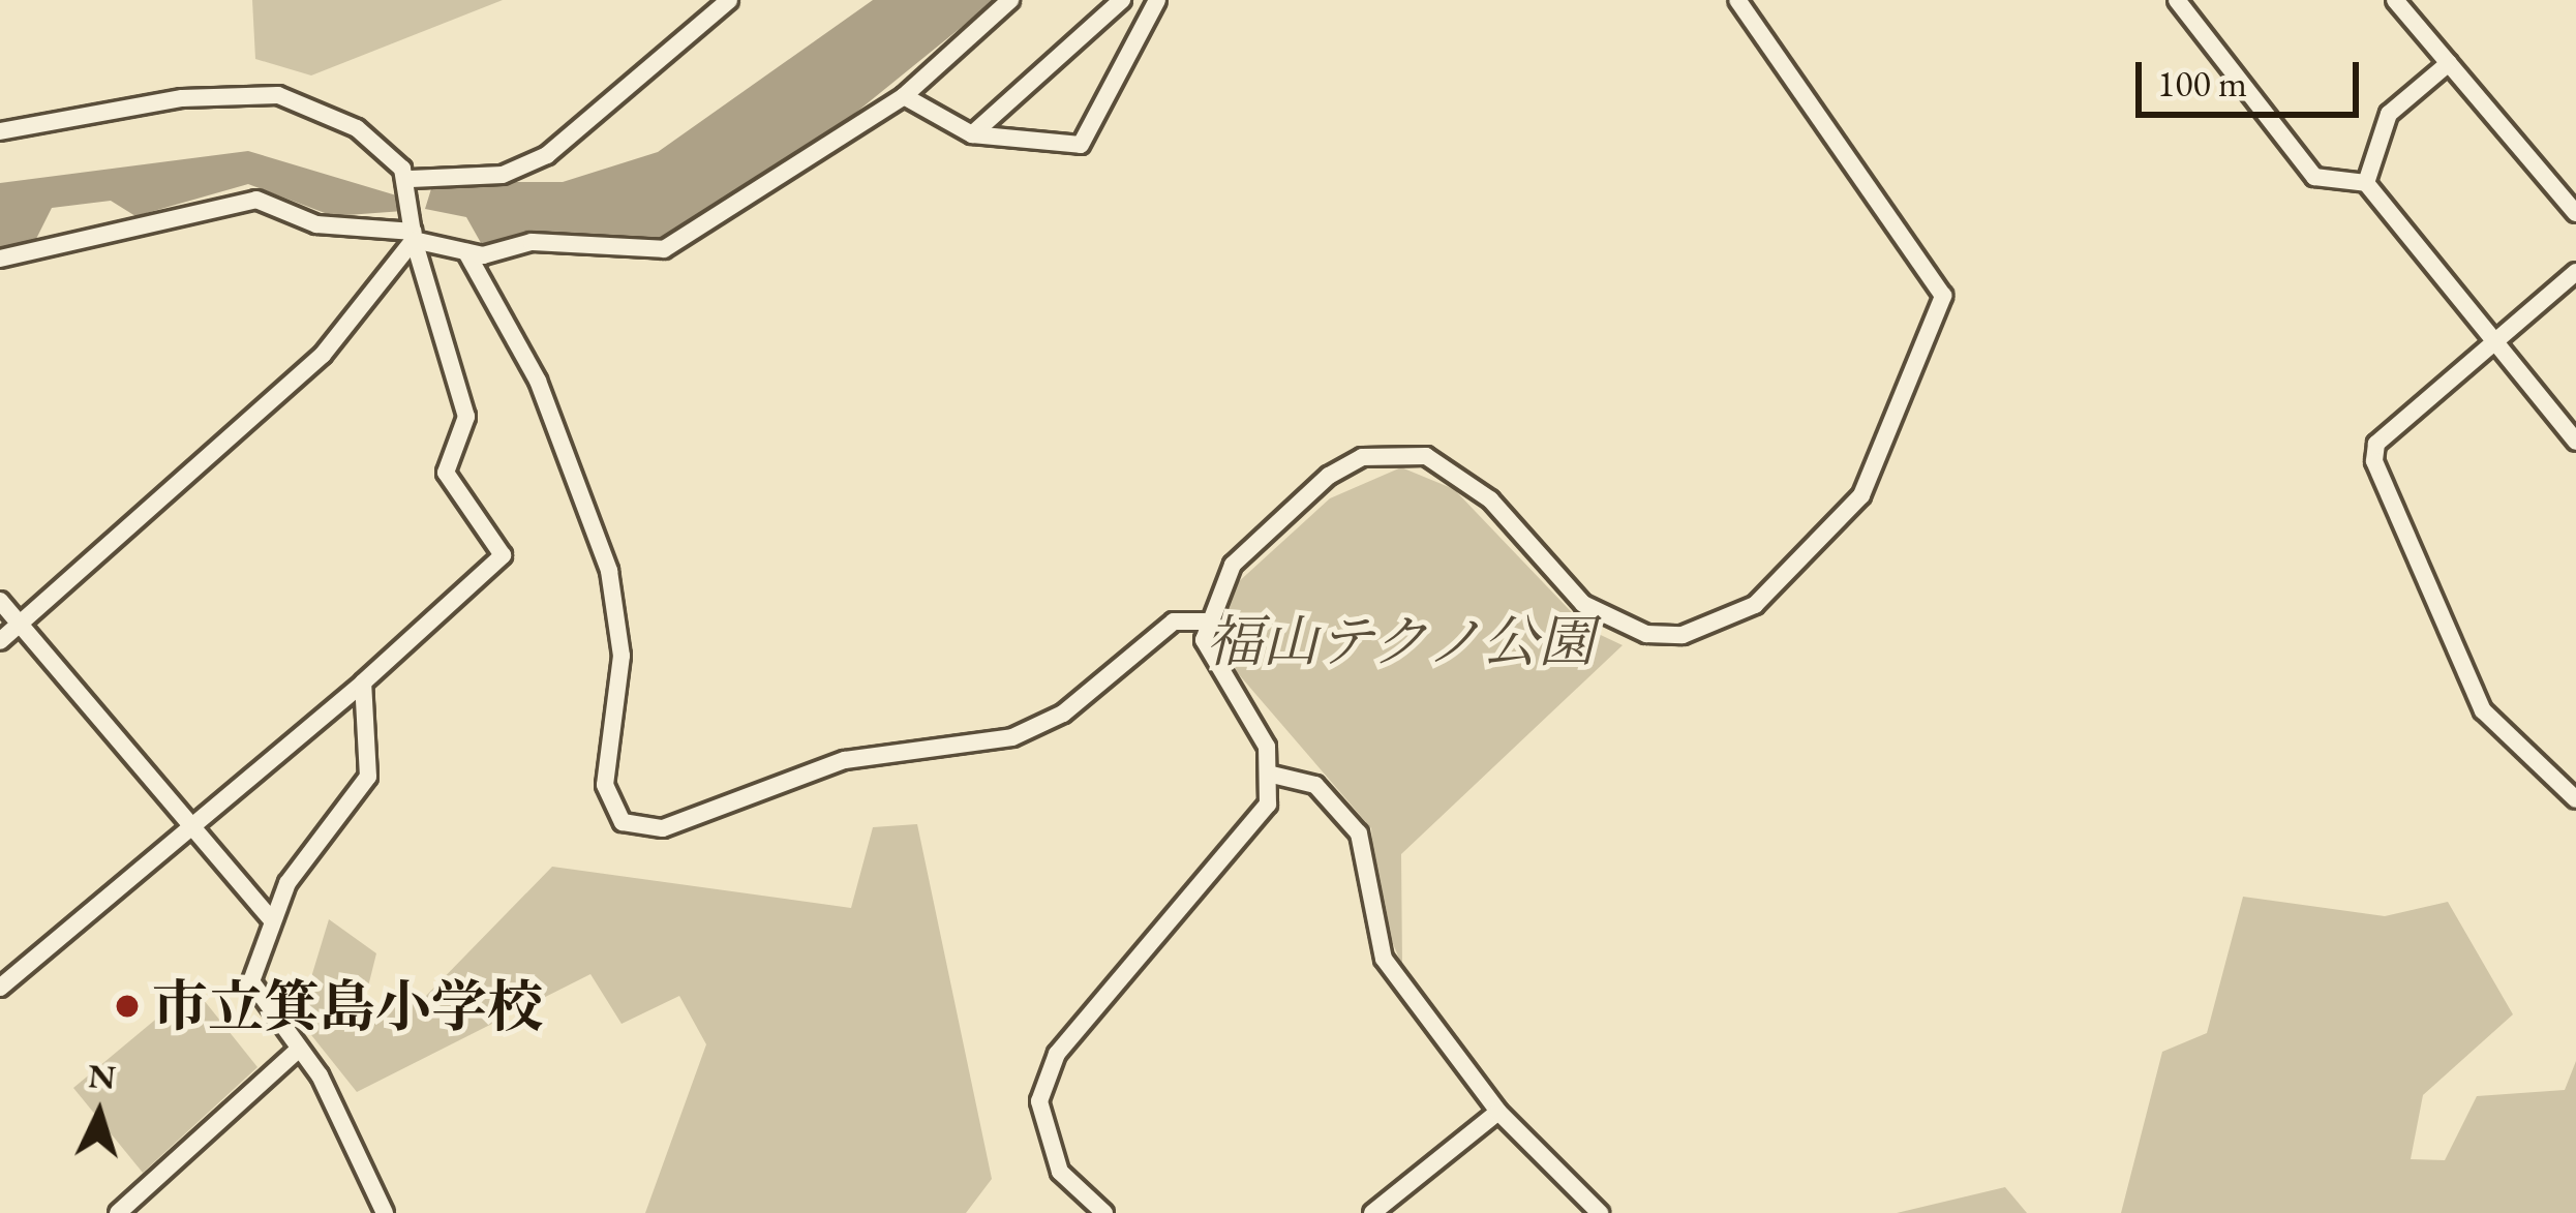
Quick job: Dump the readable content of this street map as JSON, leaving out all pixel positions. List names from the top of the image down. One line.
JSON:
{"parks":["福山テクノ公園"],"places":["市立箕島小学校"],"scale_bar":"100 m","north":"top"}
